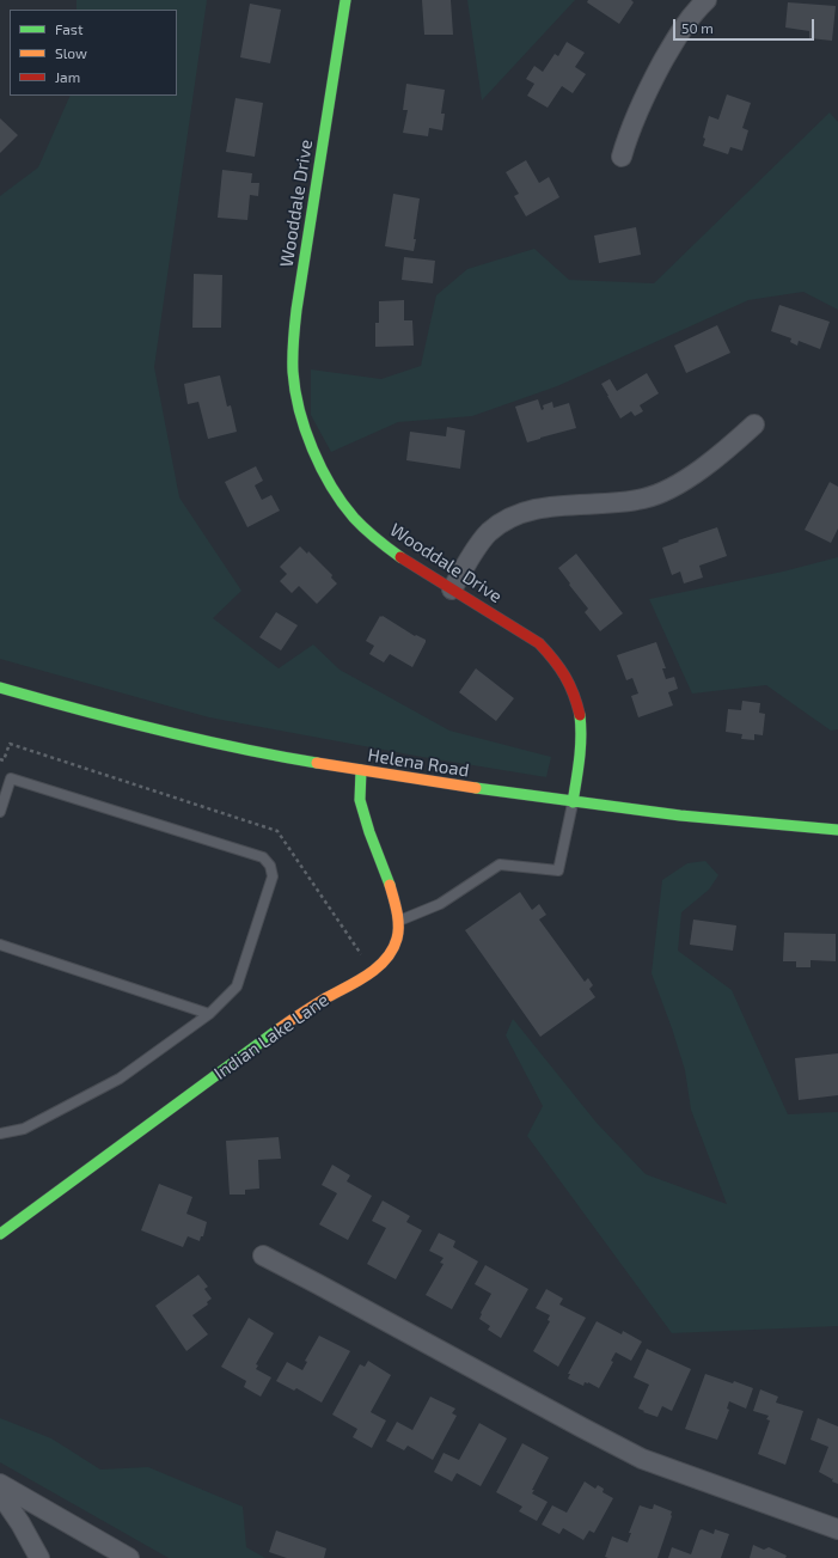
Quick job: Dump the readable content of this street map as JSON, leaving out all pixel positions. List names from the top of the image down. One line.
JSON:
{"streets":{"street":["Wooddale Drive","Helena Road","Indian Lake Lane"]},"crossings":[["Wooddale Drive","Helena Road"],["Helena Road","Indian Lake Lane"]],"legend":["Fast","Slow","Jam"],"scale_bar":"50 m"}
